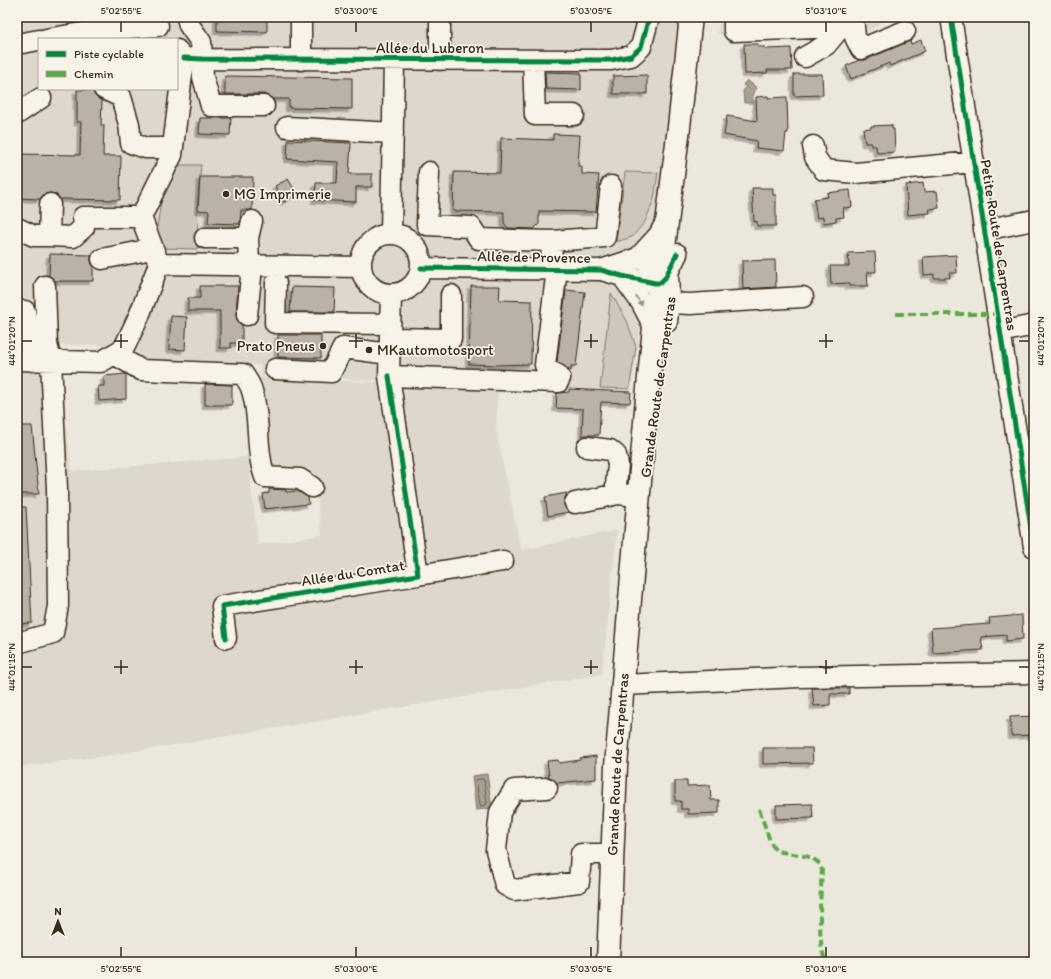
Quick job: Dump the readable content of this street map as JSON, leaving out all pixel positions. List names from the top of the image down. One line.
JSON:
{"streets":{"main road":["Grande Route de Carpentras"],"street":["Allée du Luberon","Petite Route de Carpentras","Allée de Provence","Allée du Comtat"]},"crossings":[["Allée du Luberon","Allée de Provence"],["Allée de Provence","Grande Route de Carpentras"]],"places":["MG Imprimerie","Prato Pneus","MKautomotosport"],"legend":["Piste cyclable","Chemin"],"north":"top","coordinates":["5°02'55\"E","5°03'00\"E","5°03'05\"E","5°03'10\"E","44°01'20\"N","44°01'15\"N"]}
